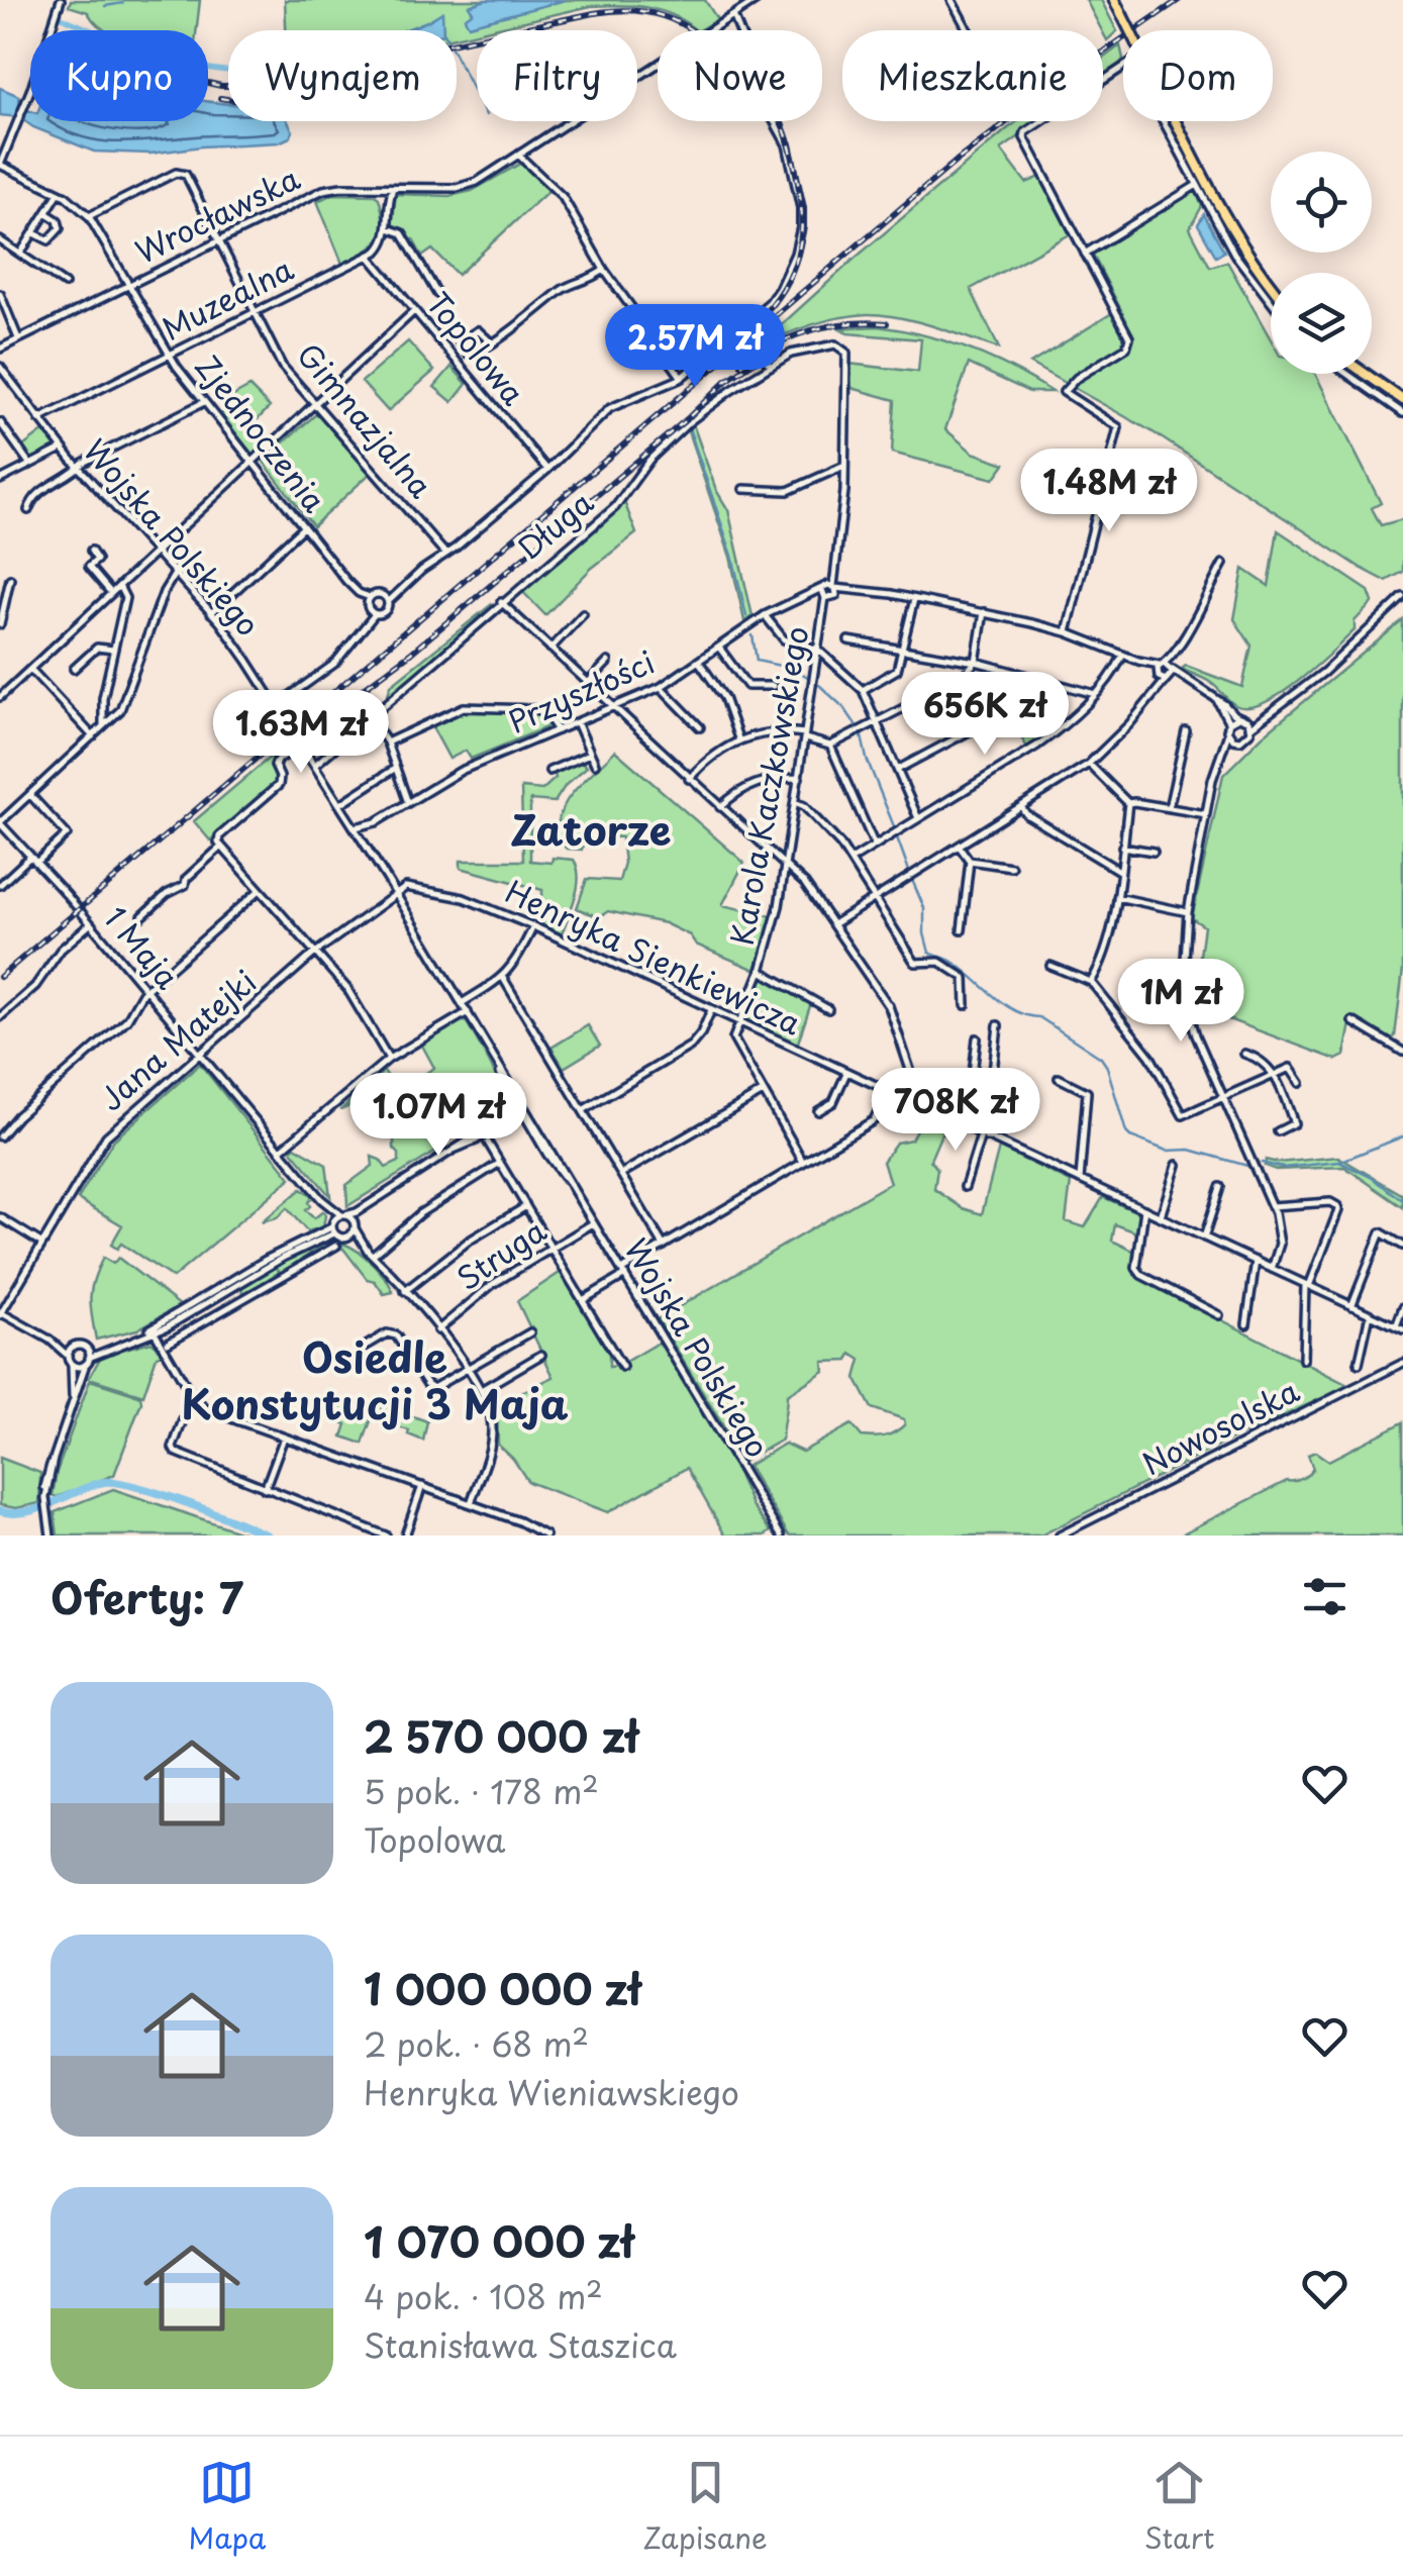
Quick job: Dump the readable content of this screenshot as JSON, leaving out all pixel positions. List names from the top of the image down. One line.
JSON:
{"streets":{"street":["Wrocławska","Muzealna","Topolowa","Gimnazjalna","Zjednoczenia","Długa","Wojska Polskiego","Przyszłości","Karola Kaczkowskiego","1 Maja","Henryka Sienkiewicza","Jana Matejki","Struga","Nowosolska"]},"crossings":[["Wrocławska","Gimnazjalna"],["Wrocławska","Zjednoczenia"],["Muzealna","Topolowa"],["Muzealna","Gimnazjalna"],["Muzealna","Zjednoczenia"],["Muzealna","Wojska Polskiego"],["Gimnazjalna","Zjednoczenia"],["Długa","Wojska Polskiego"],["Długa","Karola Kaczkowskiego"],["Wojska Polskiego","Przyszłości"],["Wojska Polskiego","Henryka Sienkiewicza"],["Wojska Polskiego","Jana Matejki"],["Wojska Polskiego","Struga"],["Przyszłości","Karola Kaczkowskiego"],["Karola Kaczkowskiego","Henryka Sienkiewicza"],["1 Maja","Jana Matejki"],["Henryka Sienkiewicza","Jana Matejki"]],"districts":["Zatorze","Osiedle Konstytucji 3 Maja"],"page":{"chip":["Kupno","Wynajem","Filtry","Nowe","Mieszkanie","Dom"],"price":["2.57M zł","1.48M zł","656K zł","1.63M zł","1M zł","708K zł","1.07M zł"],"heading":"Oferty: 7","list":[{"name":"2 570 000 zł","note":"5 pok. · 178 m² · Topolowa"},{"name":"1 000 000 zł","note":"2 pok. · 68 m² · Henryka Wieniawskiego"},{"name":"1 070 000 zł","note":"4 pok. · 108 m² · Stanisława Staszica"}],"tabs":["Mapa","Zapisane","Start"]}}
